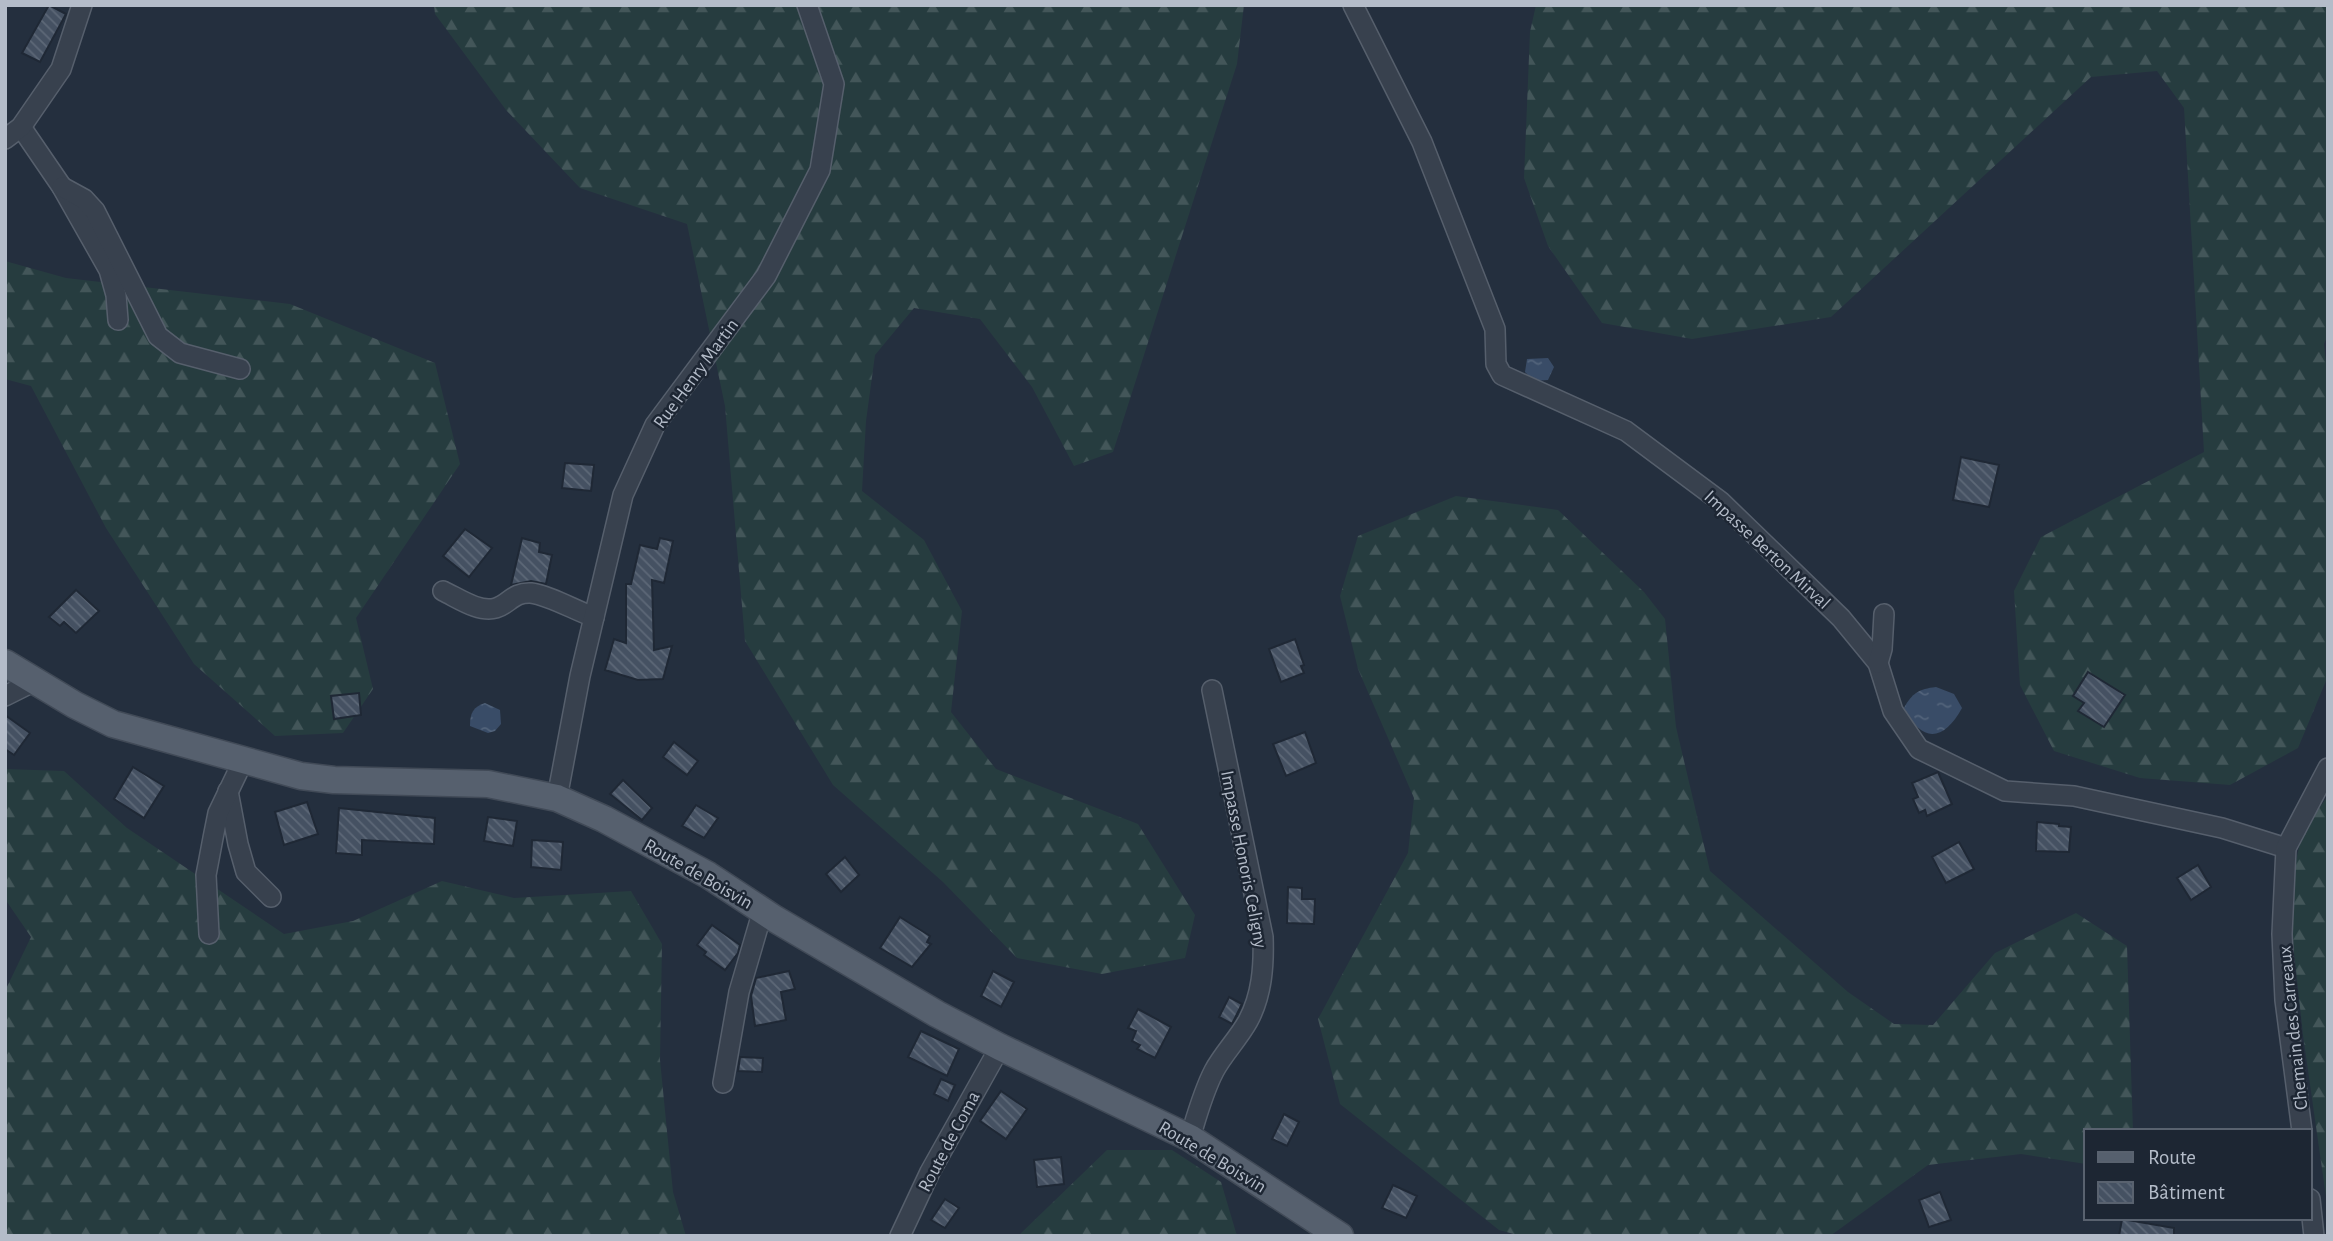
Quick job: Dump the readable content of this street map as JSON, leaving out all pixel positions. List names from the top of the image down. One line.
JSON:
{"streets":{"main road":["Route de Boisvin"],"street":["Rue Henry Martin","Impasse Berton Mirval","Impasse Honoris Celigny","Chemain des Carreaux","Route de Coma"]},"crossings":[["Rue Henry Martin","Route de Boisvin"],["Impasse Berton Mirval","Chemain des Carreaux"],["Impasse Honoris Celigny","Route de Boisvin"],["Route de Boisvin","Route de Coma"]],"legend":["Route","Bâtiment"]}
